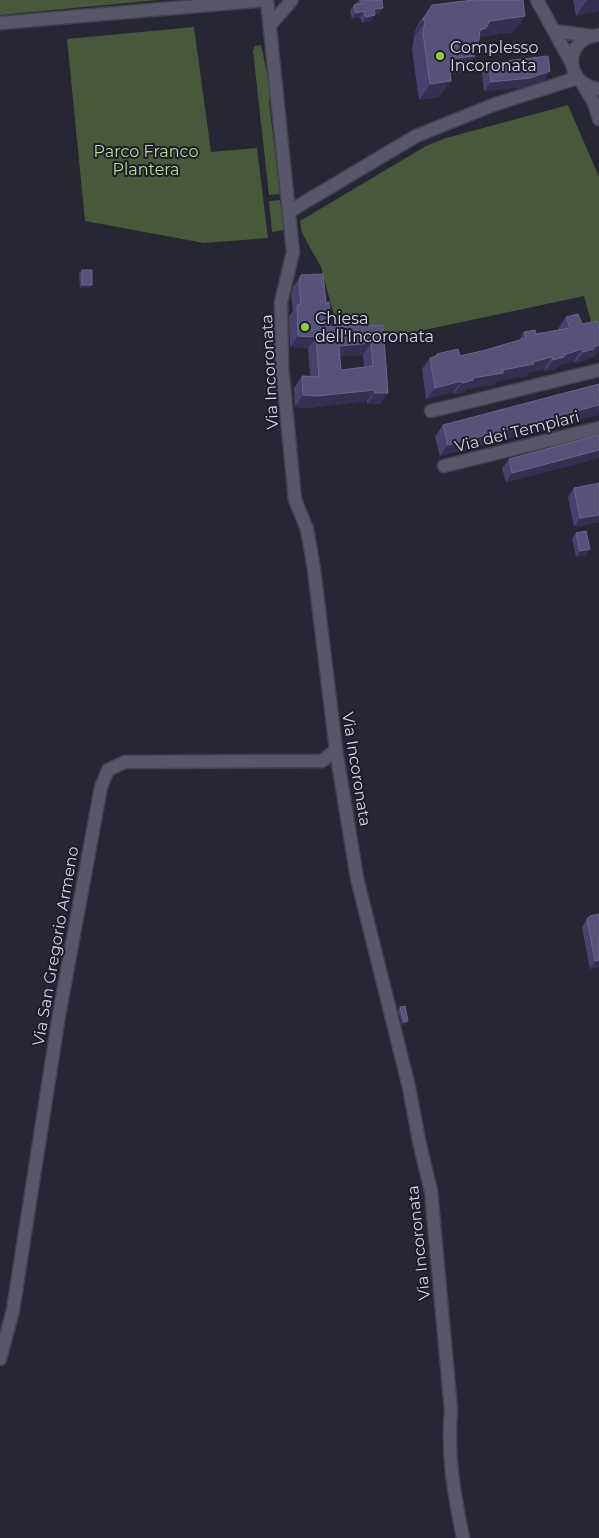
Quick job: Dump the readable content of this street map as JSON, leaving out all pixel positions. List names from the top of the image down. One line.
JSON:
{"streets":{"street":["Via Incoronata","Via dei Templari","Via San Gregorio Armeno"]},"crossings":[["Via Incoronata","Via San Gregorio Armeno"]],"parks":["Parco Franco Plantera"],"places":["Complesso Incoronata","Chiesa dell'Incoronata"]}
